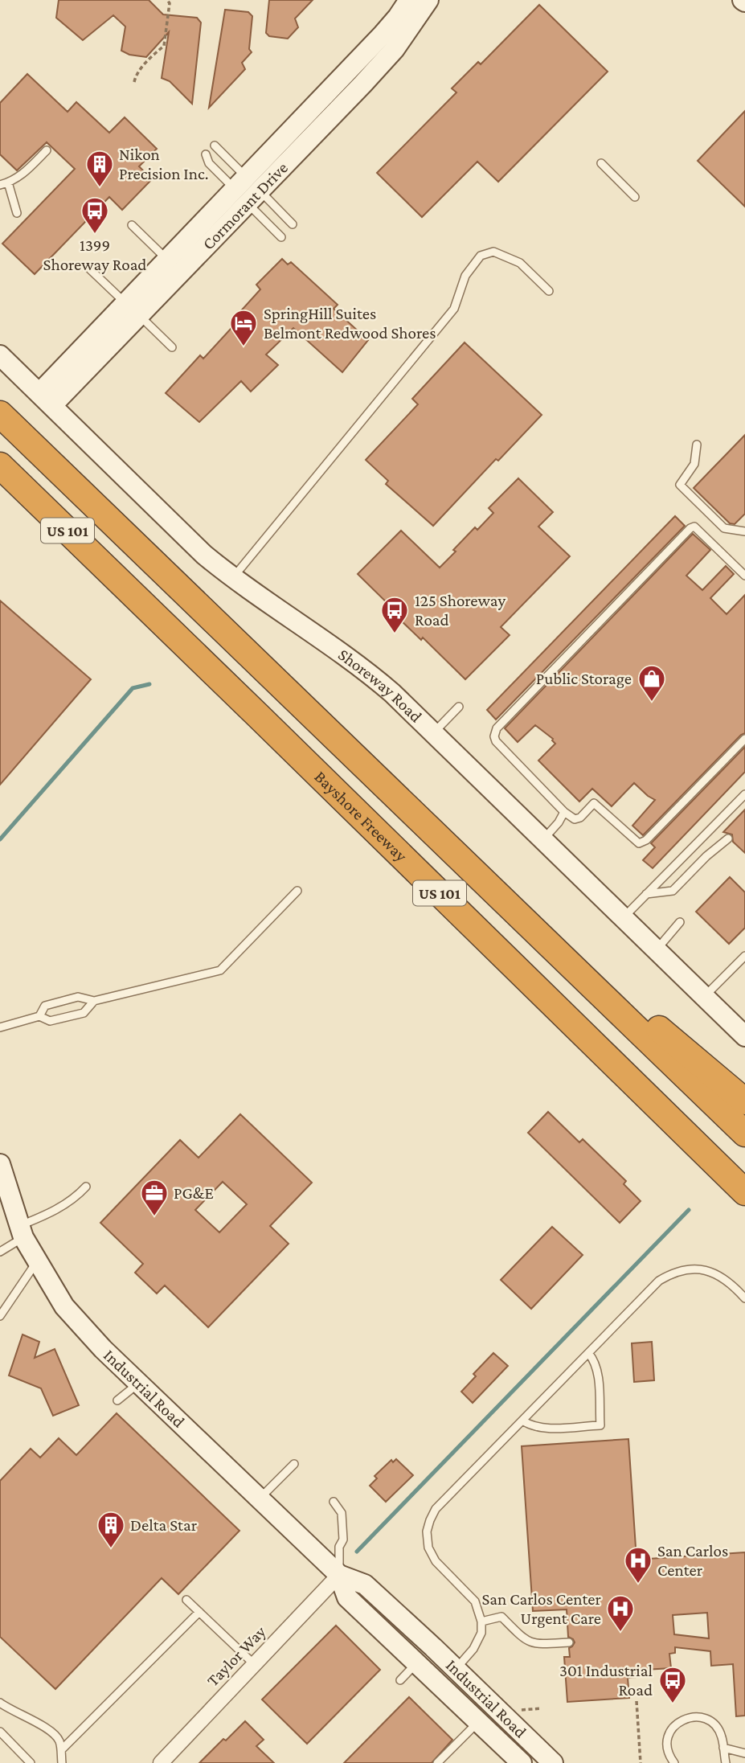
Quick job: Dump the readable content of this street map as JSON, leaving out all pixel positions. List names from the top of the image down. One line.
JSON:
{"streets":{"highway":["US 101","Bayshore Freeway"],"street":["Cormorant Drive","Shoreway Road","Industrial Road","Taylor Way"]},"crossings":[["Cormorant Drive","Shoreway Road"],["Industrial Road","Taylor Way"]],"places":{"building":["Nikon Precision Inc.","Delta Star"],"bus stop":["1399 Shoreway Road","125 Shoreway Road","301 Industrial Road"],"hotel":["SpringHill Suites Belmont Redwood Shores"],"shop":["Public Storage"],"office":["PG&E"],"hospital":["San Carlos Center","San Carlos Center Urgent Care"]}}
